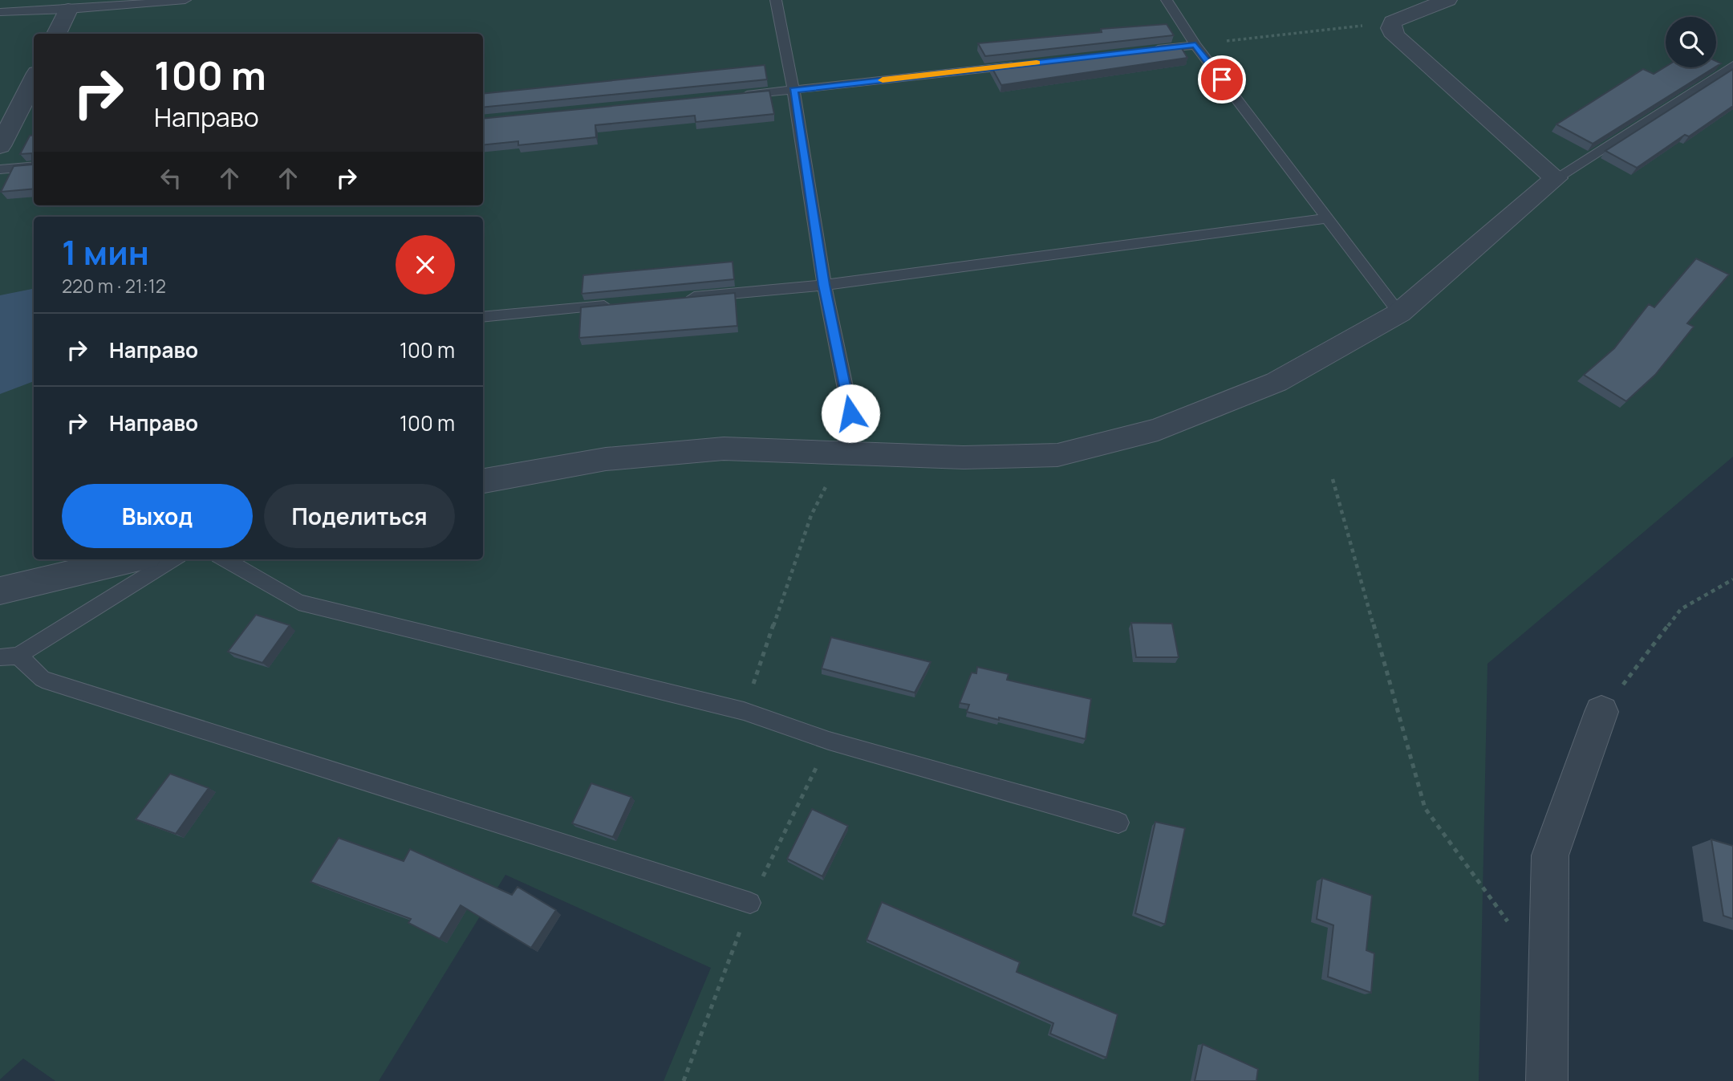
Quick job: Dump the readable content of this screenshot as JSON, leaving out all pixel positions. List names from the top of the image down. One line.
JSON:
{"page":{"turn":["100 m","Направо"],"heading":["1 мин","220 m · 21:12"],"list":[{"name":"Направо","value":"100 m"},{"name":"Направо","value":"100 m"}],"buttons":["Выход","Поделиться"]}}
